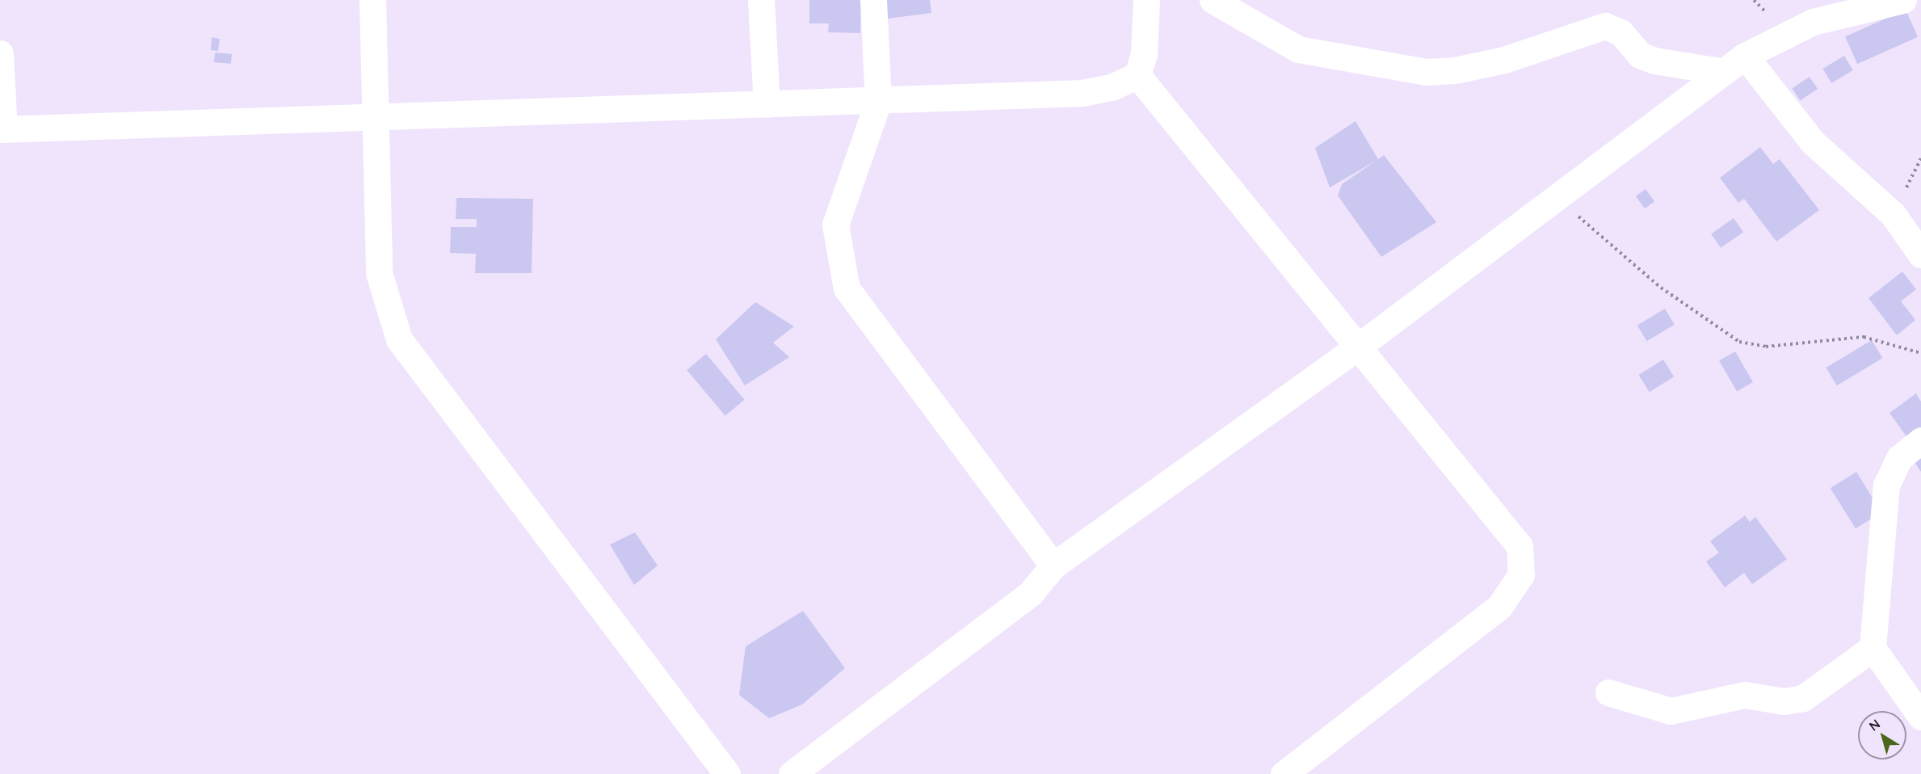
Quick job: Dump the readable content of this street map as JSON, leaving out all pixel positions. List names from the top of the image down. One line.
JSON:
{"north":"top left"}
